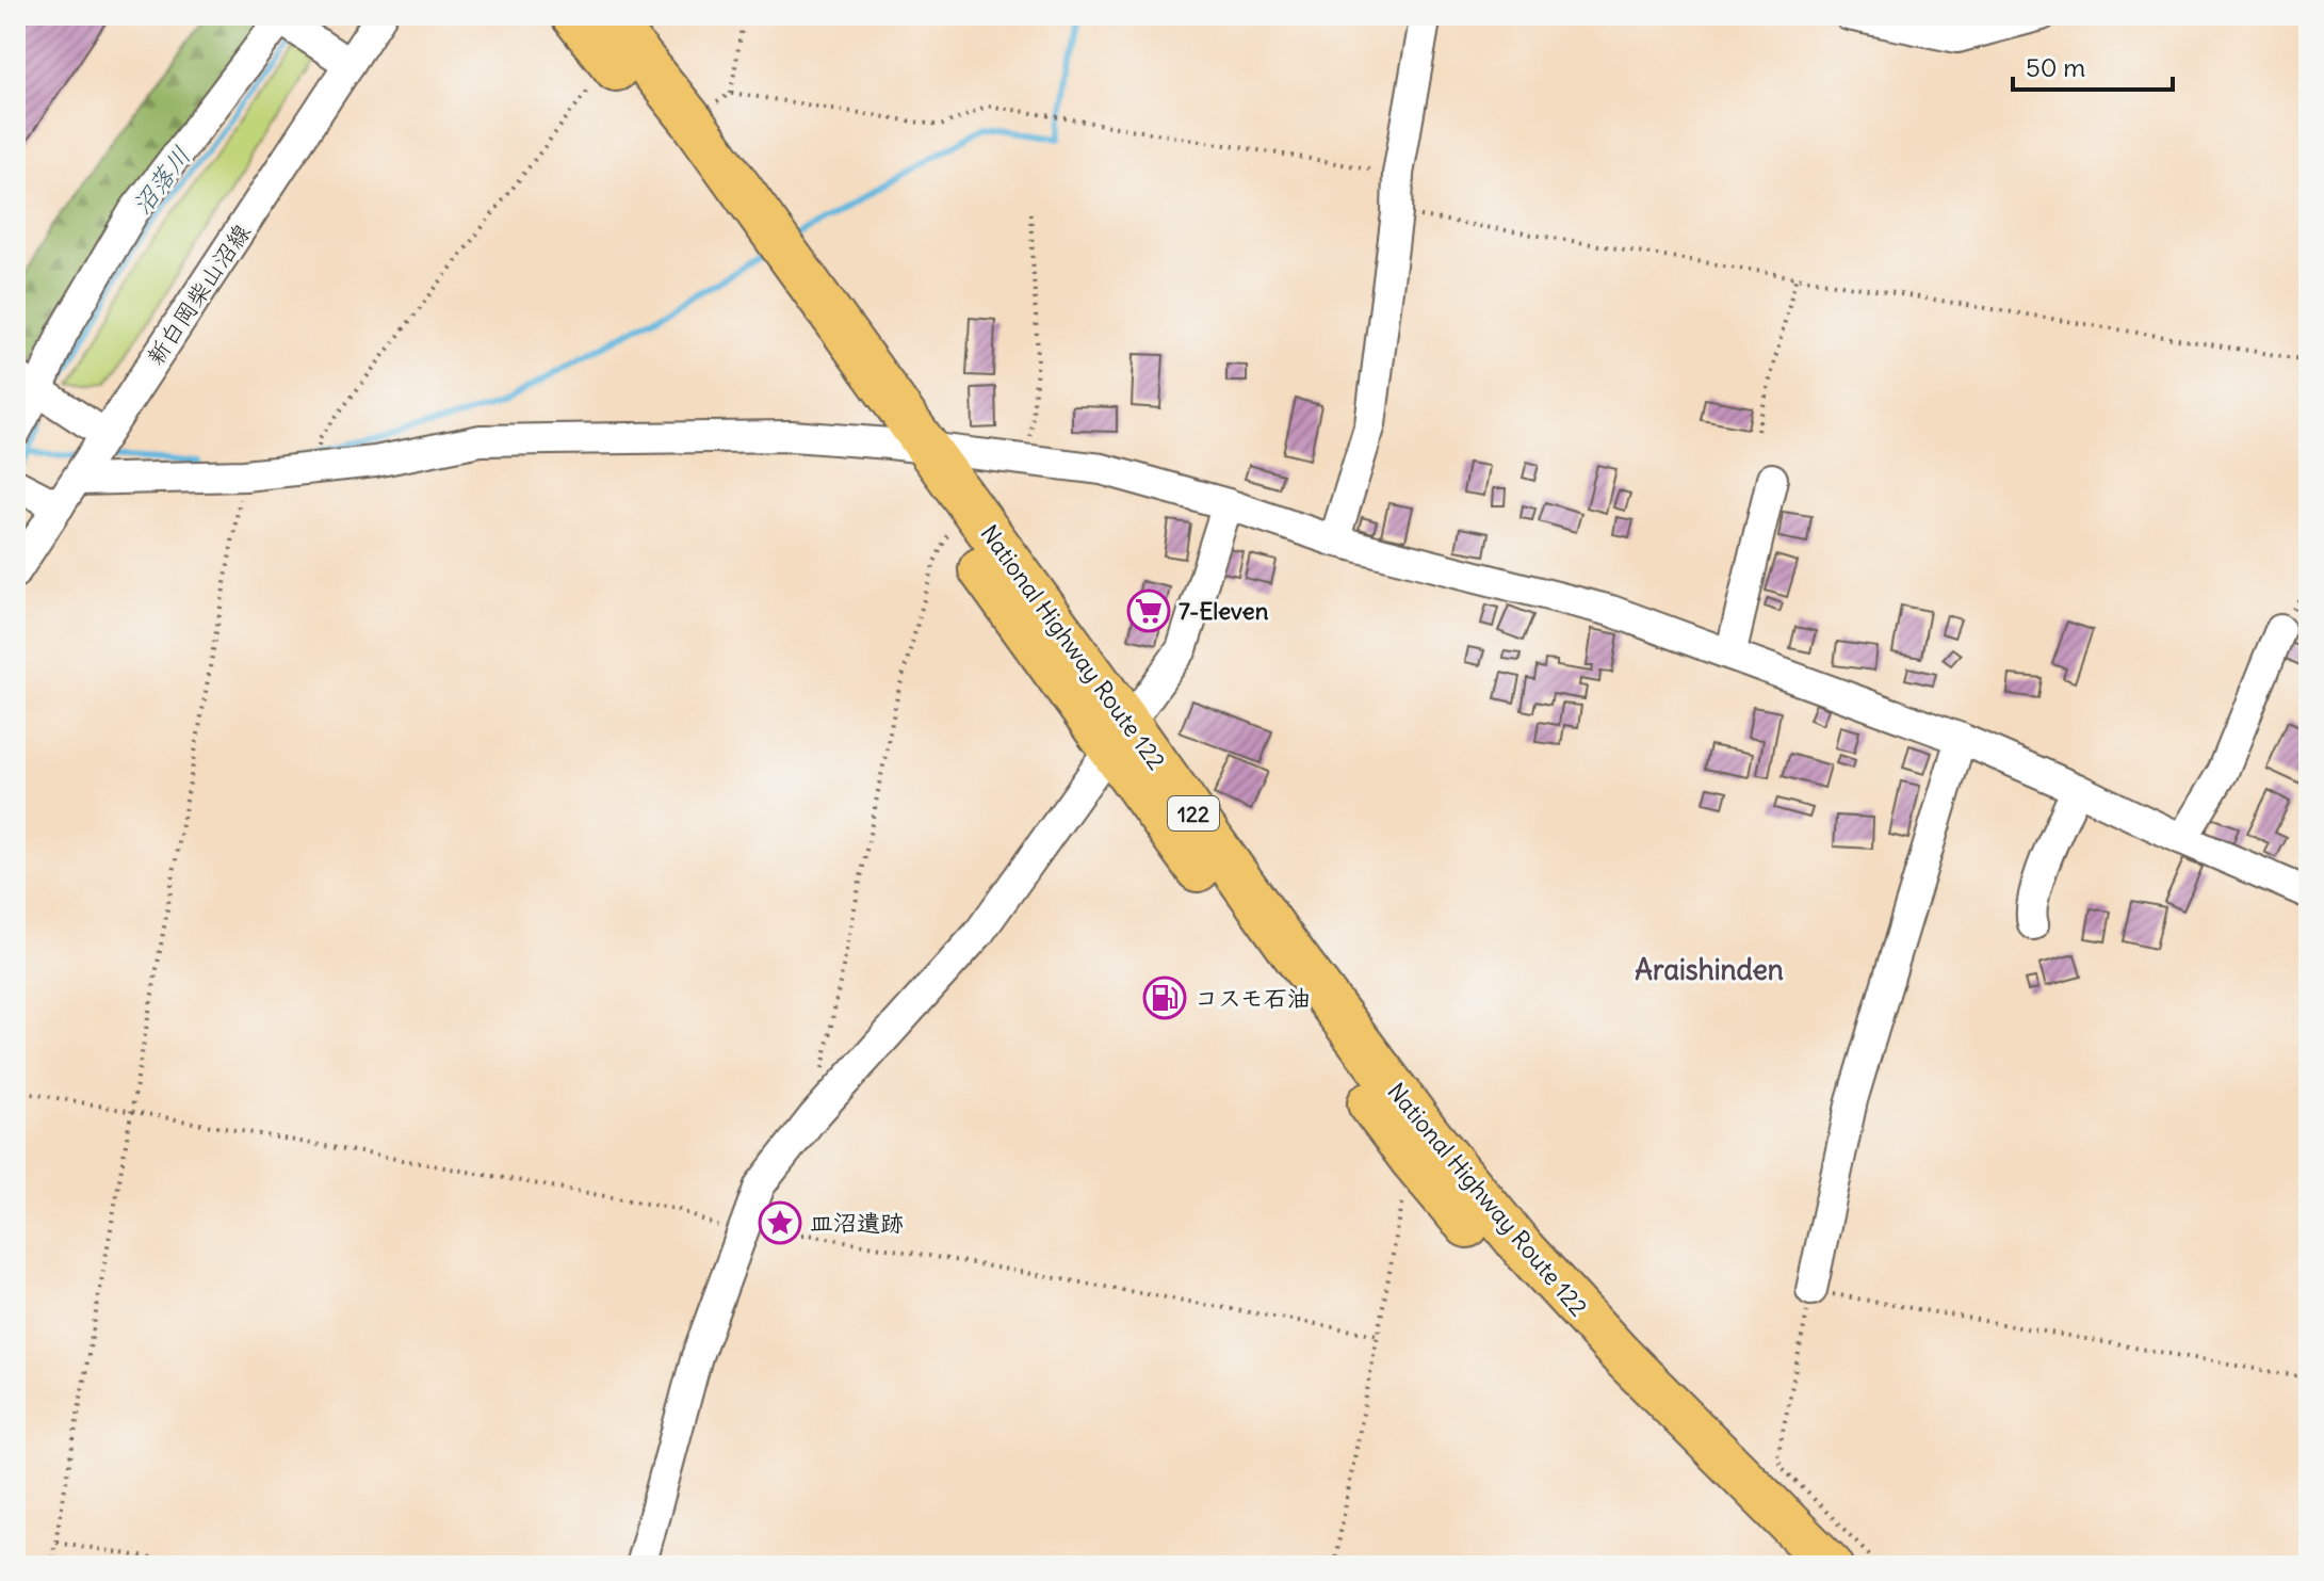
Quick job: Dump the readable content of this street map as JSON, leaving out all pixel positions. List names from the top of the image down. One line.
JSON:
{"streets":{"highway":["National Highway Route 122","122"],"street":["新白岡柴山沼線"]},"districts":["Araishinden"],"water":["沼落川"],"places":{"supermarket":["7-Eleven"],"fuel station":["コスモ石油"],"place":["皿沼遺跡"]},"scale_bar":"50 m"}
